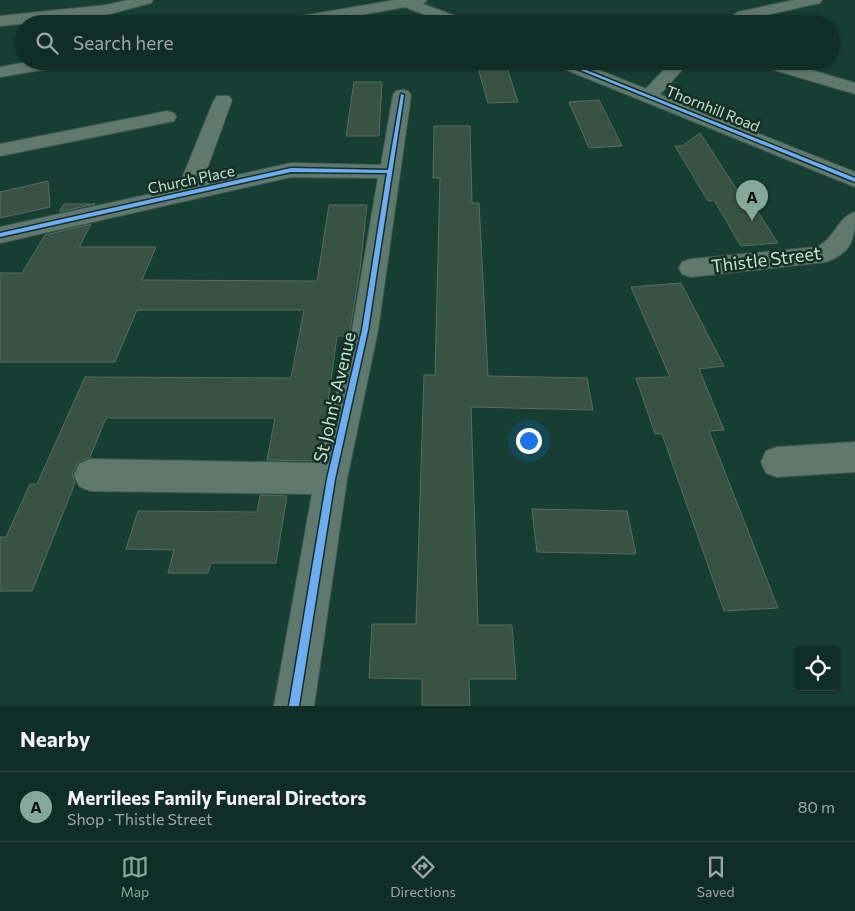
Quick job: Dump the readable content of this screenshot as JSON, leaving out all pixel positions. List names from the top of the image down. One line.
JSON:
{"streets":{"street":["Thornhill Road","Church Place","Thistle Street","St John's Avenue"]},"crossings":[["Church Place","St John's Avenue"]],"page":{"search":"Search here","pins":"A","heading":"Nearby","list":[{"mark":"A","name":"Merrilees Family Funeral Directors","note":"Shop · Thistle Street","value":"80 m"}],"nav":["Map","Directions","Saved"]}}
